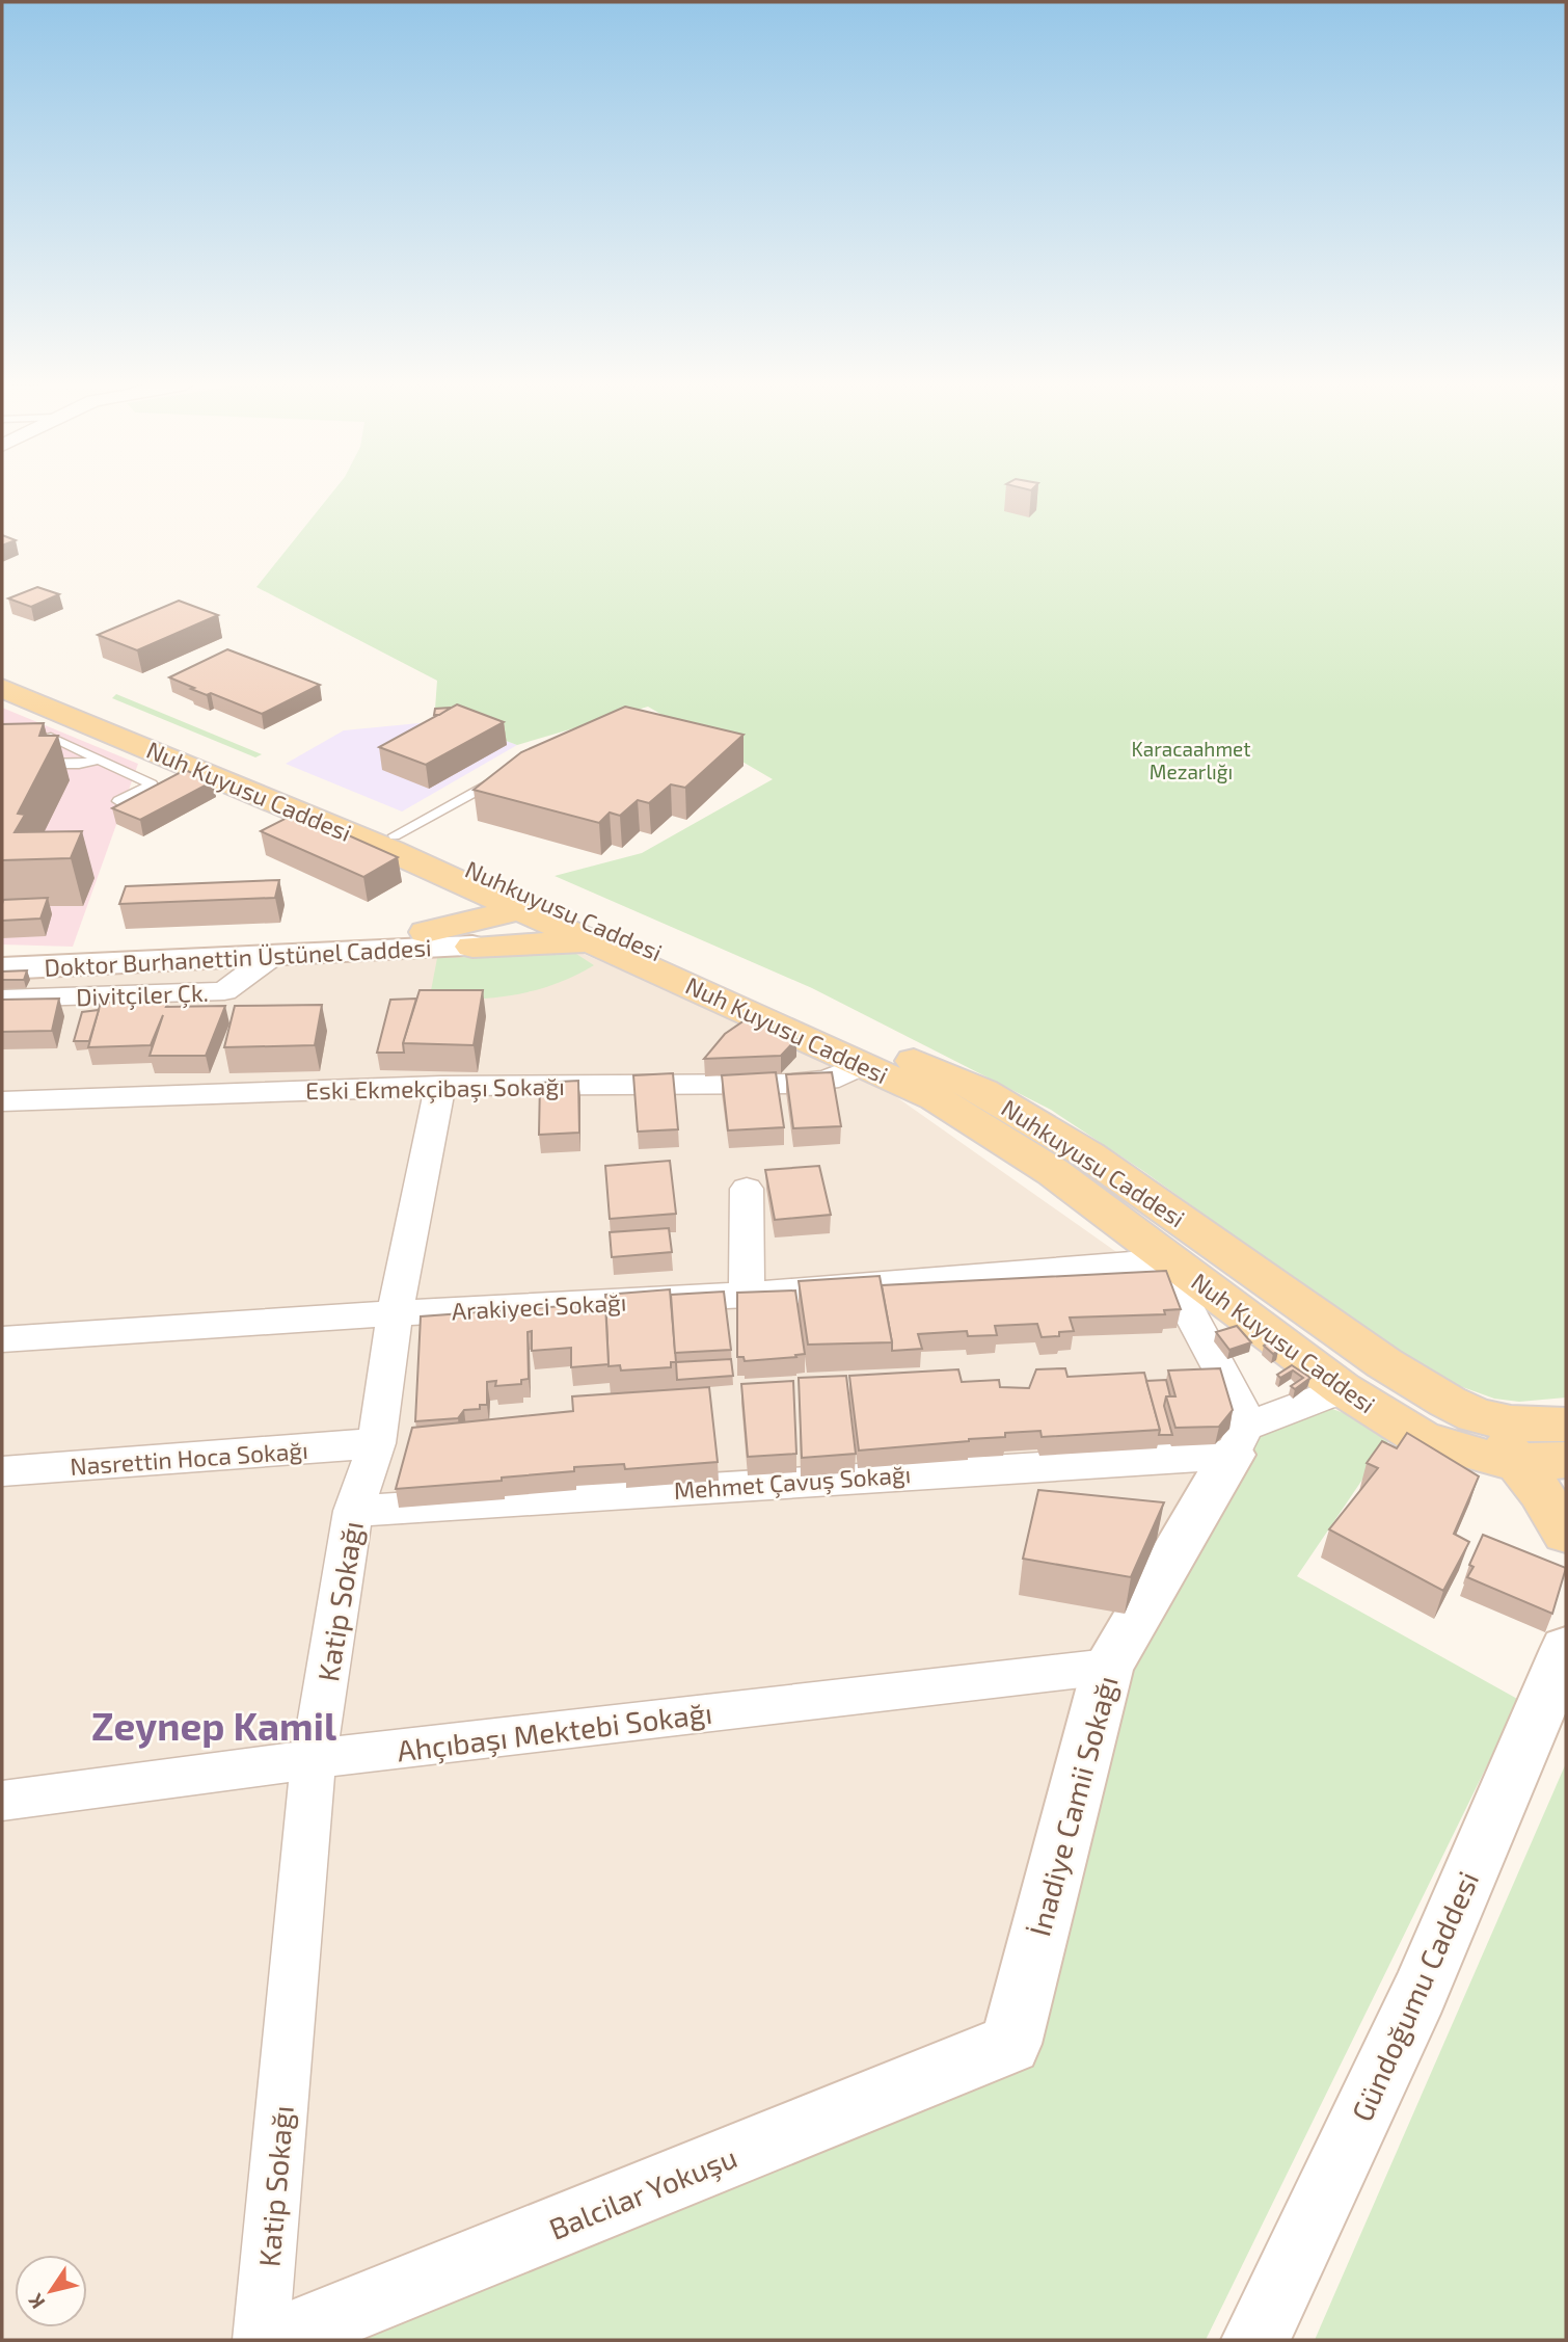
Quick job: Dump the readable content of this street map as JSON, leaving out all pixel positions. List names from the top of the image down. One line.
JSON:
{"streets":{"main road":["Nuh Kuyusu Caddesi","Nuhkuyusu Caddesi"],"street":["Doktor Burhanettin Üstünel Caddesi","Divitçiler Çk.","Eski Ekmekçibaşı Sokağı","Arakiyeci Sokağı","Nasrettin Hoca Sokağı","Mehmet Çavuş Sokağı","Katip Sokağı","Ahçıbaşı Mektebi Sokağı","İnadiye Camii Sokağı","Gündoğumu Caddesi","Balcilar Yokuşu"]},"crossings":[["Nuh Kuyusu Caddesi","Nuhkuyusu Caddesi"],["Nuh Kuyusu Caddesi","Eski Ekmekçibaşı Sokağı"],["Nuh Kuyusu Caddesi","Arakiyeci Sokağı"],["Doktor Burhanettin Üstünel Caddesi","Divitçiler Çk."],["Eski Ekmekçibaşı Sokağı","Katip Sokağı"],["Arakiyeci Sokağı","Katip Sokağı"],["Nasrettin Hoca Sokağı","Katip Sokağı"],["Mehmet Çavuş Sokağı","Katip Sokağı"],["Mehmet Çavuş Sokağı","İnadiye Camii Sokağı"],["Katip Sokağı","Ahçıbaşı Mektebi Sokağı"],["Ahçıbaşı Mektebi Sokağı","İnadiye Camii Sokağı"],["İnadiye Camii Sokağı","Balcilar Yokuşu"]],"districts":["Zeynep Kamil"],"parks":["Karacaahmet Mezarlığı"],"north":"bottom left"}
